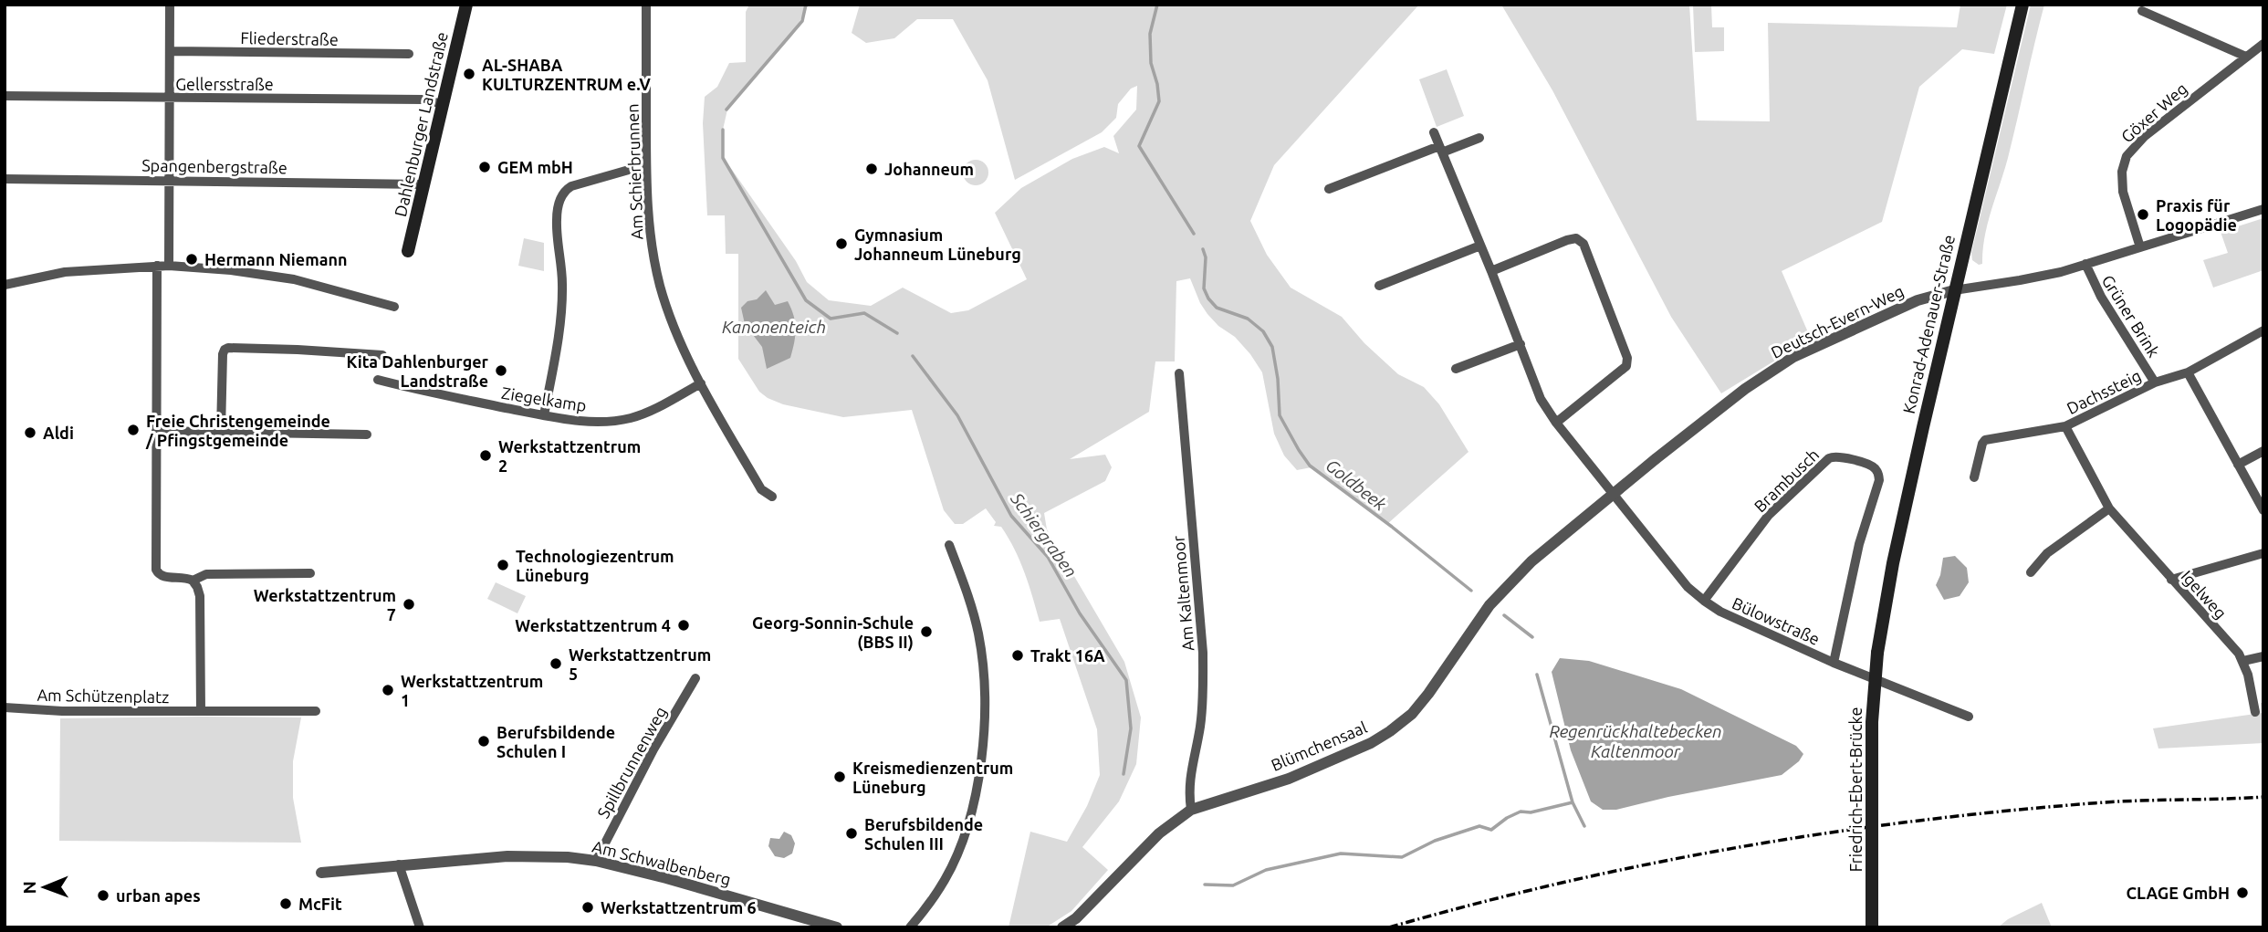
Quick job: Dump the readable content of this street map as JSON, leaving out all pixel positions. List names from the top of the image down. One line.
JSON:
{"streets":{"main road":["Dahlenburger Landstraße","Konrad-Adenauer-Straße","Friedrich-Ebert-Brücke"],"street":["Fliederstraße","Gellersstraße","Göxer Weg","Spangenbergstraße","Am Schierbrunnen","Grüner Brink","Deutsch-Evern-Weg","Dachssteig","Ziegelkamp","Brambusch","Am Kaltenmoor","Igelweg","Bülowstraße","Am Schützenplatz","Blümchensaal","Spillbrunnenweg","Am Schwalbenberg"]},"crossings":[["Gellersstraße","Dahlenburger Landstraße"],["Göxer Weg","Deutsch-Evern-Weg"],["Dahlenburger Landstraße","Spangenbergstraße"],["Am Schierbrunnen","Ziegelkamp"],["Grüner Brink","Deutsch-Evern-Weg"],["Grüner Brink","Dachssteig"],["Deutsch-Evern-Weg","Konrad-Adenauer-Straße"],["Deutsch-Evern-Weg","Bülowstraße"],["Deutsch-Evern-Weg","Blümchensaal"],["Konrad-Adenauer-Straße","Friedrich-Ebert-Brücke"],["Dachssteig","Igelweg"],["Brambusch","Bülowstraße"],["Am Kaltenmoor","Blümchensaal"],["Spillbrunnenweg","Am Schwalbenberg"]],"water":["Kanonenteich","Goldbeek","Schiergraben","Regenrückhaltebecken Kaltenmoor"],"places":["AL-SHABA KULTURZENTRUM e.V","GEM mbH","Johanneum","Praxis für Logopädie","Gymnasium Johanneum Lüneburg","Hermann Niemann","Kita Dahlenburger Landstraße","Freie Christengemeinde / Pfingstgemeinde","Aldi","Werkstattzentrum 2","Technologiezentrum Lüneburg","Werkstattzentrum 7","Werkstattzentrum 4","Georg-Sonnin-Schule (BBS II)","Trakt 16A","Werkstattzentrum 5","Werkstattzentrum 1","Berufsbildende Schulen I","Kreismedienzentrum Lüneburg","Berufsbildende Schulen III","CLAGE GmbH","urban apes","McFit","Werkstattzentrum 6"],"north":"left"}
